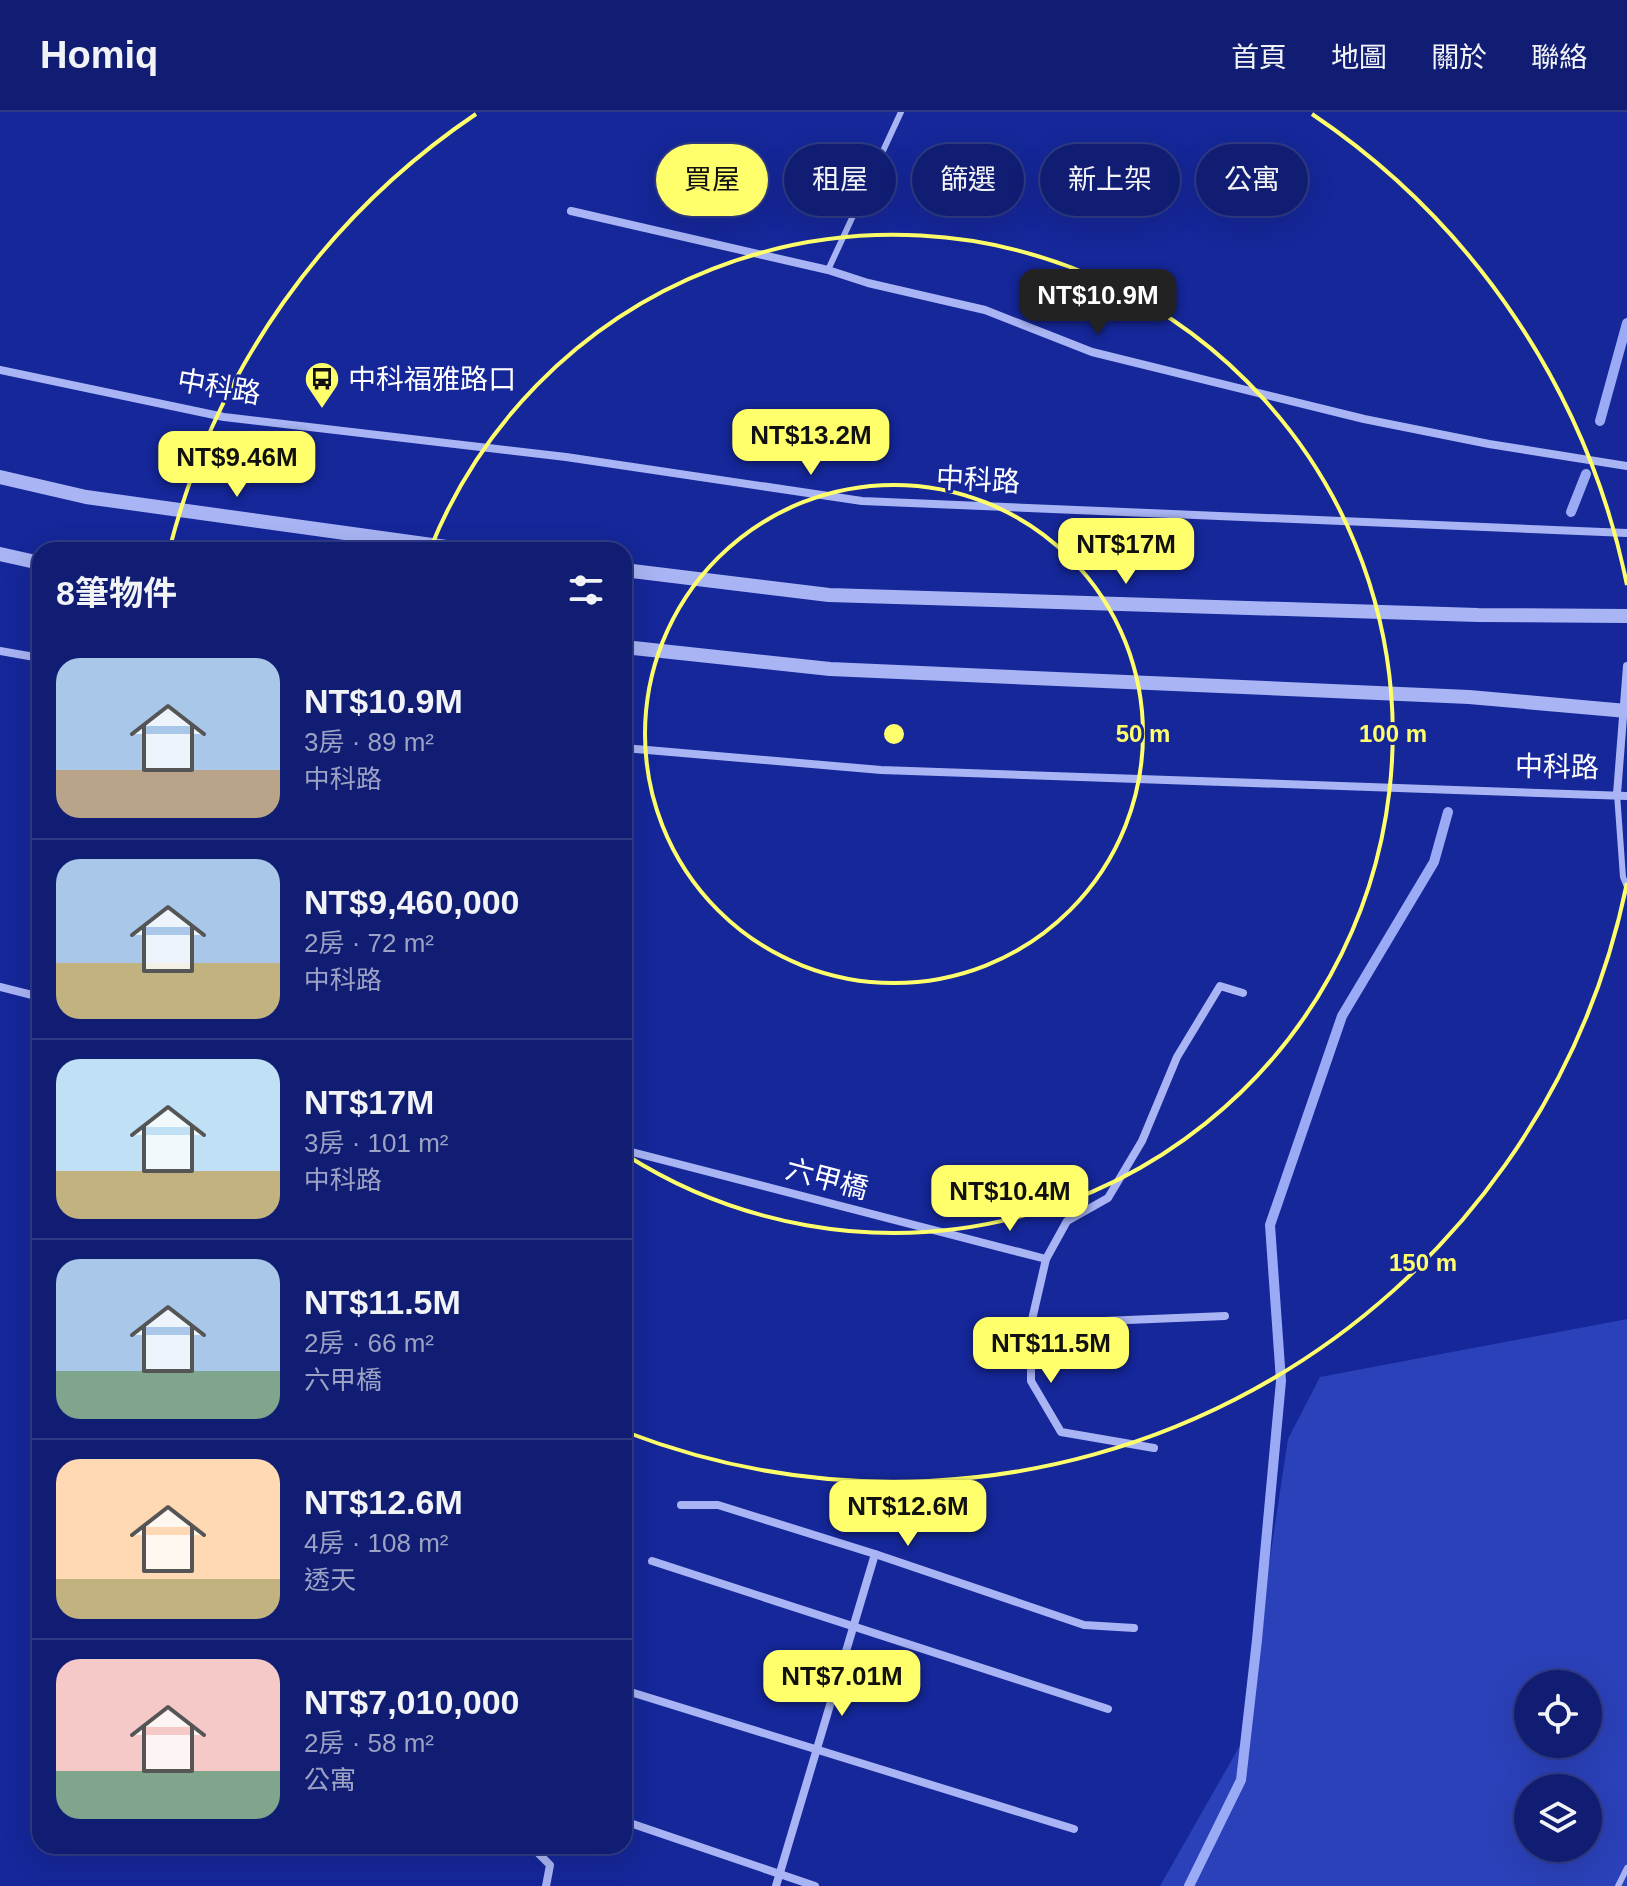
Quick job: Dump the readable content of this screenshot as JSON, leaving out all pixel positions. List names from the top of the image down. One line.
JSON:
{"streets":{"street":["中科路","六甲橋"]},"places":{"bus stop":["中科福雅路口"]},"page":{"header":"Homiq","nav":["首頁","地圖","關於","聯絡"],"chip":["買屋","租屋","篩選","新上架","公寓"],"price":["NT$10.9M","NT$13.2M","NT$9.46M","NT$17M","NT$10.4M","NT$11.5M","NT$12.6M","NT$7.01M"],"heading":"8筆物件","list":[{"name":"NT$10.9M","note":"3房 · 89 m² · 中科路"},{"name":"NT$9,460,000","note":"2房 · 72 m² · 中科路"},{"name":"NT$17M","note":"3房 · 101 m² · 中科路"},{"name":"NT$11.5M","note":"2房 · 66 m² · 六甲橋"},{"name":"NT$12.6M","note":"4房 · 108 m² · 透天"},{"name":"NT$7,010,000","note":"2房 · 58 m² · 公寓"}]},"rings":["50 m","100 m","150 m"]}
